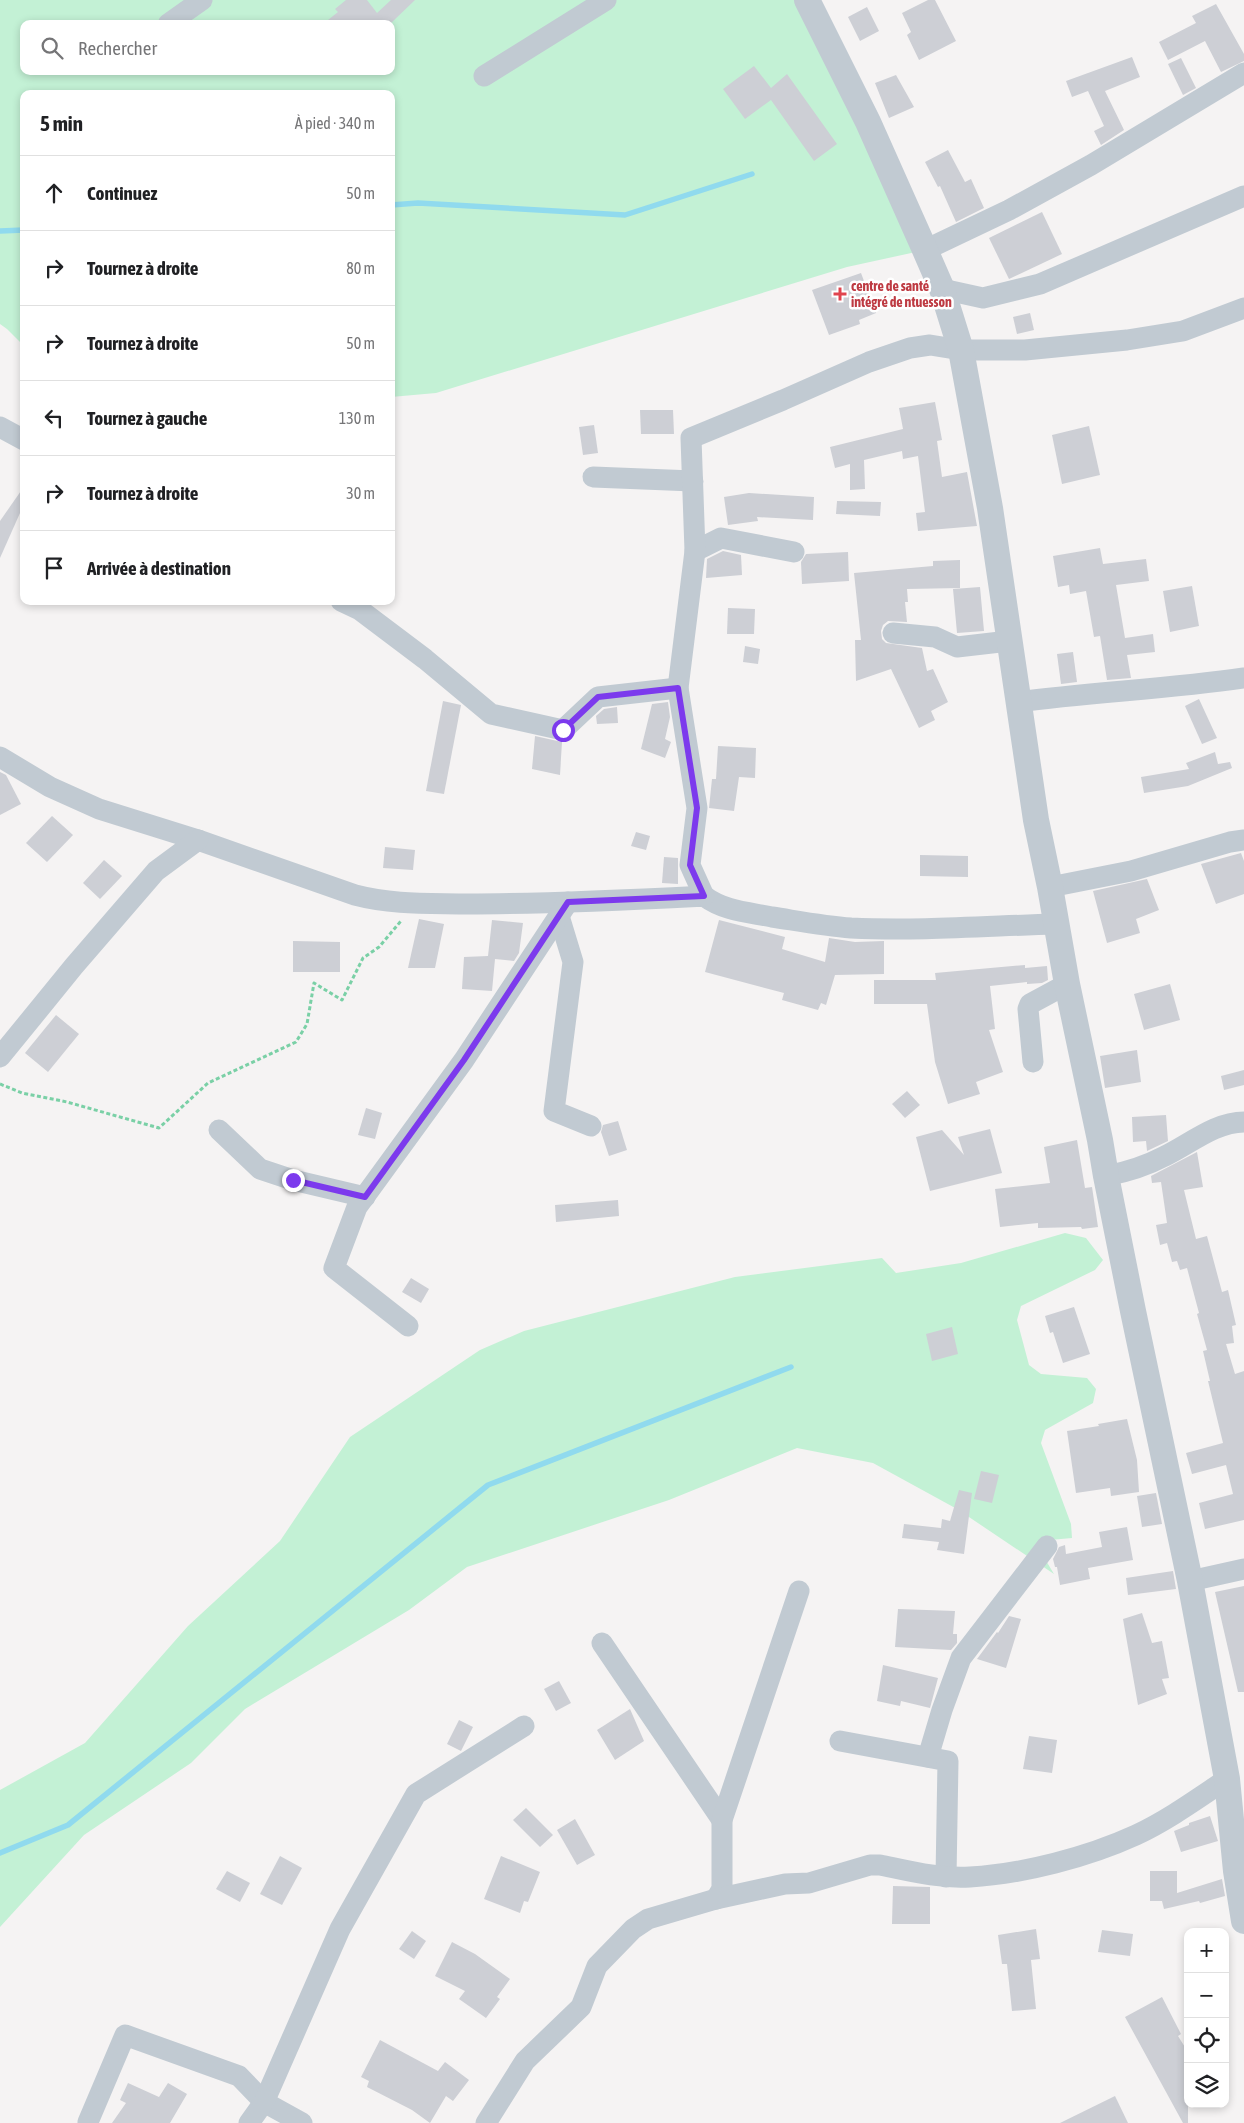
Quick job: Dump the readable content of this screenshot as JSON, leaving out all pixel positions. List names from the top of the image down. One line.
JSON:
{"places":{"health":["centre de santé intégré de ntuesson"]},"page":{"search":"Rechercher","heading":["5 min","À pied · 340 m"],"list":[["Continuez","50 m"],["Tournez à droite","80 m"],["Tournez à droite","50 m"],["Tournez à gauche","130 m"],["Tournez à droite","30 m"],"Arrivée à destination"],"map_buttons":["+","−"]}}
